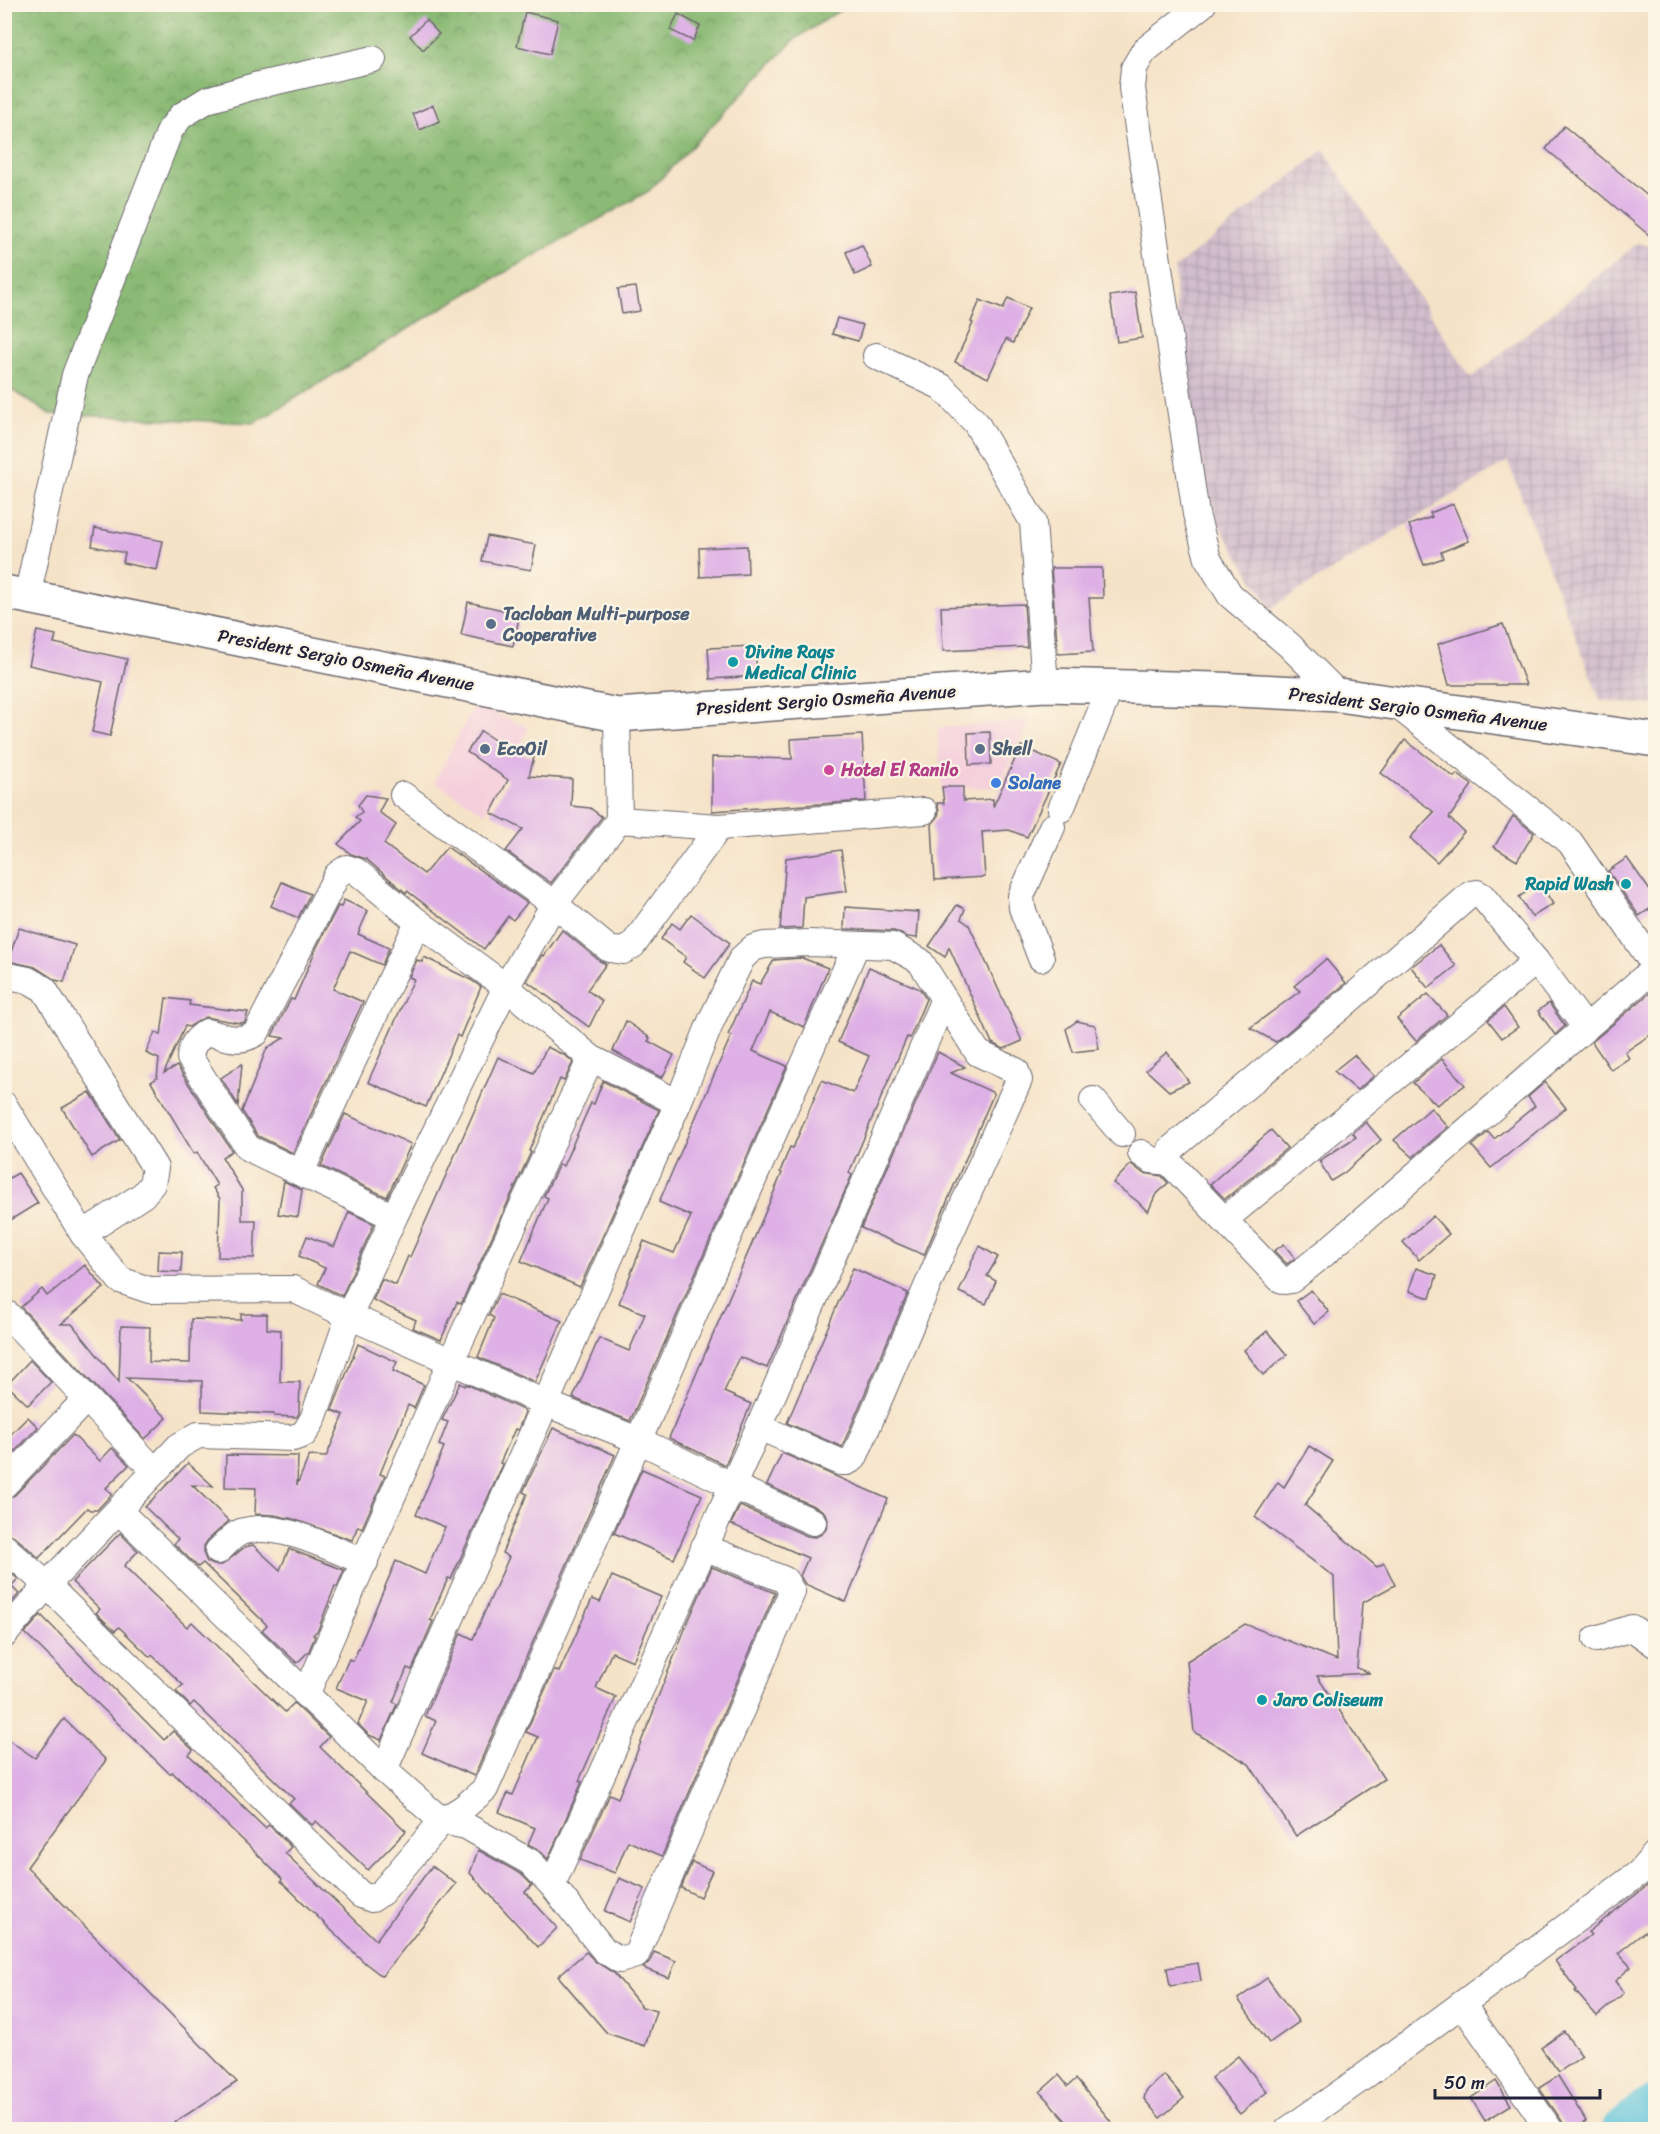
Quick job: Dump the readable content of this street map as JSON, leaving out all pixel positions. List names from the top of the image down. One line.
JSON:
{"streets":{"main road":["President Sergio Osmeña Avenue"]},"places":["Tacloban Multi-purpose Cooperative","Divine Rays Medical Clinic","EcoOil","Shell","Hotel El Ranilo","Solane","Rapid Wash","Jaro Coliseum"],"scale_bar":"50 m"}
